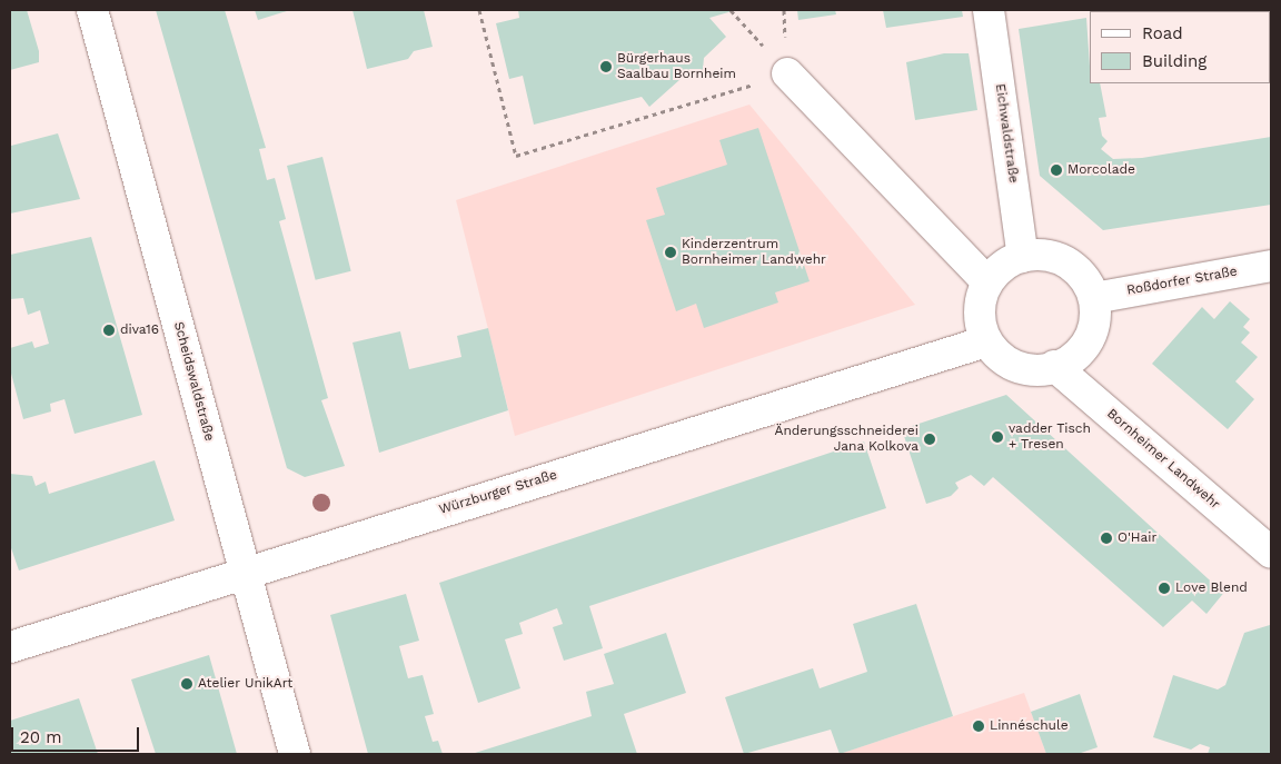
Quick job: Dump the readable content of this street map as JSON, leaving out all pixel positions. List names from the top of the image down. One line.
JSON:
{"streets":{"street":["Eichwaldstraße","Roßdorfer Straße","Scheidswaldstraße","Bornheimer Landwehr","Würzburger Straße"]},"crossings":[["Eichwaldstraße","Roßdorfer Straße"],["Eichwaldstraße","Bornheimer Landwehr"],["Eichwaldstraße","Würzburger Straße"],["Roßdorfer Straße","Bornheimer Landwehr"],["Roßdorfer Straße","Würzburger Straße"],["Scheidswaldstraße","Würzburger Straße"],["Bornheimer Landwehr","Würzburger Straße"]],"places":["Bürgerhaus Saalbau Bornheim","Morcolade","Kinderzentrum Bornheimer Landwehr","diva16","vadder Tisch + Tresen","Änderungsschneiderei Jana Kolkova","O'Hair","Love Blend","Atelier UnikArt","Linnéschule"],"legend":["Road","Building"],"scale_bar":"20 m"}
